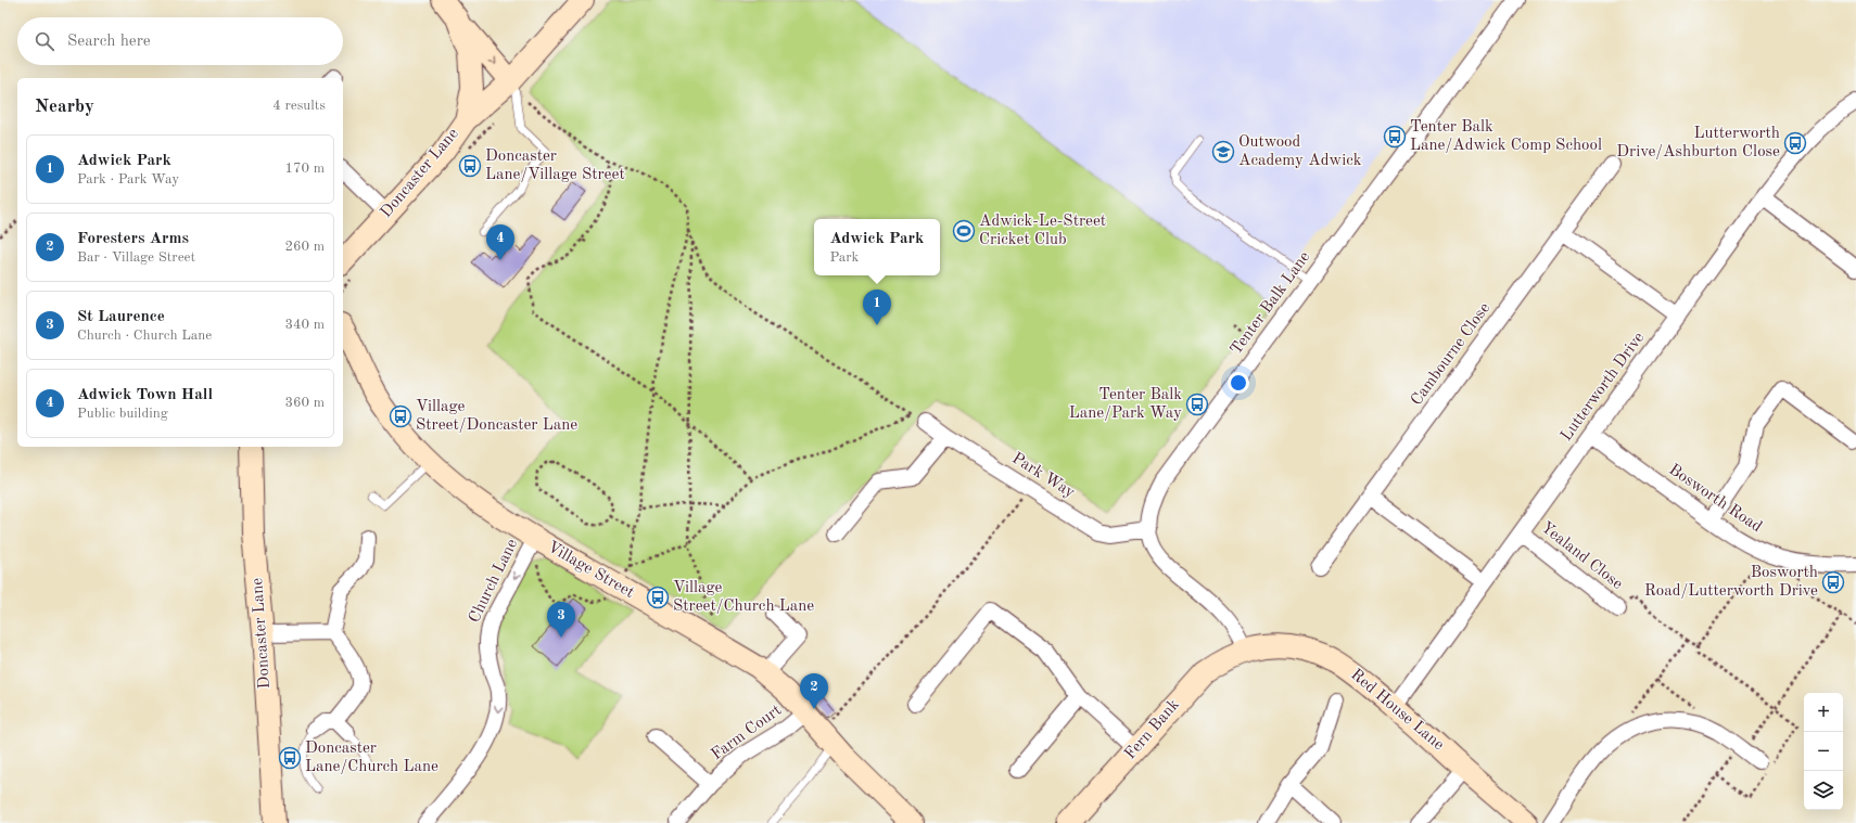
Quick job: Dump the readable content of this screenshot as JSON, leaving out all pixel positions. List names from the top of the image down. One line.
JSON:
{"streets":{"street":["Doncaster Lane","Tenter Balk Lane","Cambourne Close","Lutterworth Drive","Park Way","Bosworth Road","Yealand Close","Village Street","Church Lane","Red House Lane","Fern Bank","Farm Court"]},"crossings":[["Tenter Balk Lane","Park Way"],["Tenter Balk Lane","Red House Lane"],["Tenter Balk Lane","Fern Bank"],["Lutterworth Drive","Bosworth Road"],["Lutterworth Drive","Yealand Close"],["Lutterworth Drive","Red House Lane"],["Village Street","Church Lane"],["Village Street","Farm Court"],["Red House Lane","Fern Bank"]],"one_way":["Church Lane"],"places":{"bus stop":["Tenter Balk Lane/Adwick Comp School","Lutterworth Drive/Ashburton Close","Doncaster Lane/Village Street","Tenter Balk Lane/Park Way","Village Street/Doncaster Lane","Bosworth Road/Lutterworth Drive","Village Street/Church Lane","Doncaster Lane/Church Lane"],"school or university":["Outwood Academy Adwick"],"sports":["Adwick-Le-Street Cricket Club"]},"page":{"search":"Search here","heading":["Nearby","4 results"],"list":[{"mark":"1","name":"Adwick Park","note":"Park · Park Way","value":"170 m"},{"mark":"2","name":"Foresters Arms","note":"Bar · Village Street","value":"260 m"},{"mark":"3","name":"St Laurence","note":"Church · Church Lane","value":"340 m"},{"mark":"4","name":"Adwick Town Hall","note":"Public building","value":"360 m"}],"popup":["Adwick Park","Park"],"pins":["4","1","3","2"],"map_buttons":["+","−"]}}
